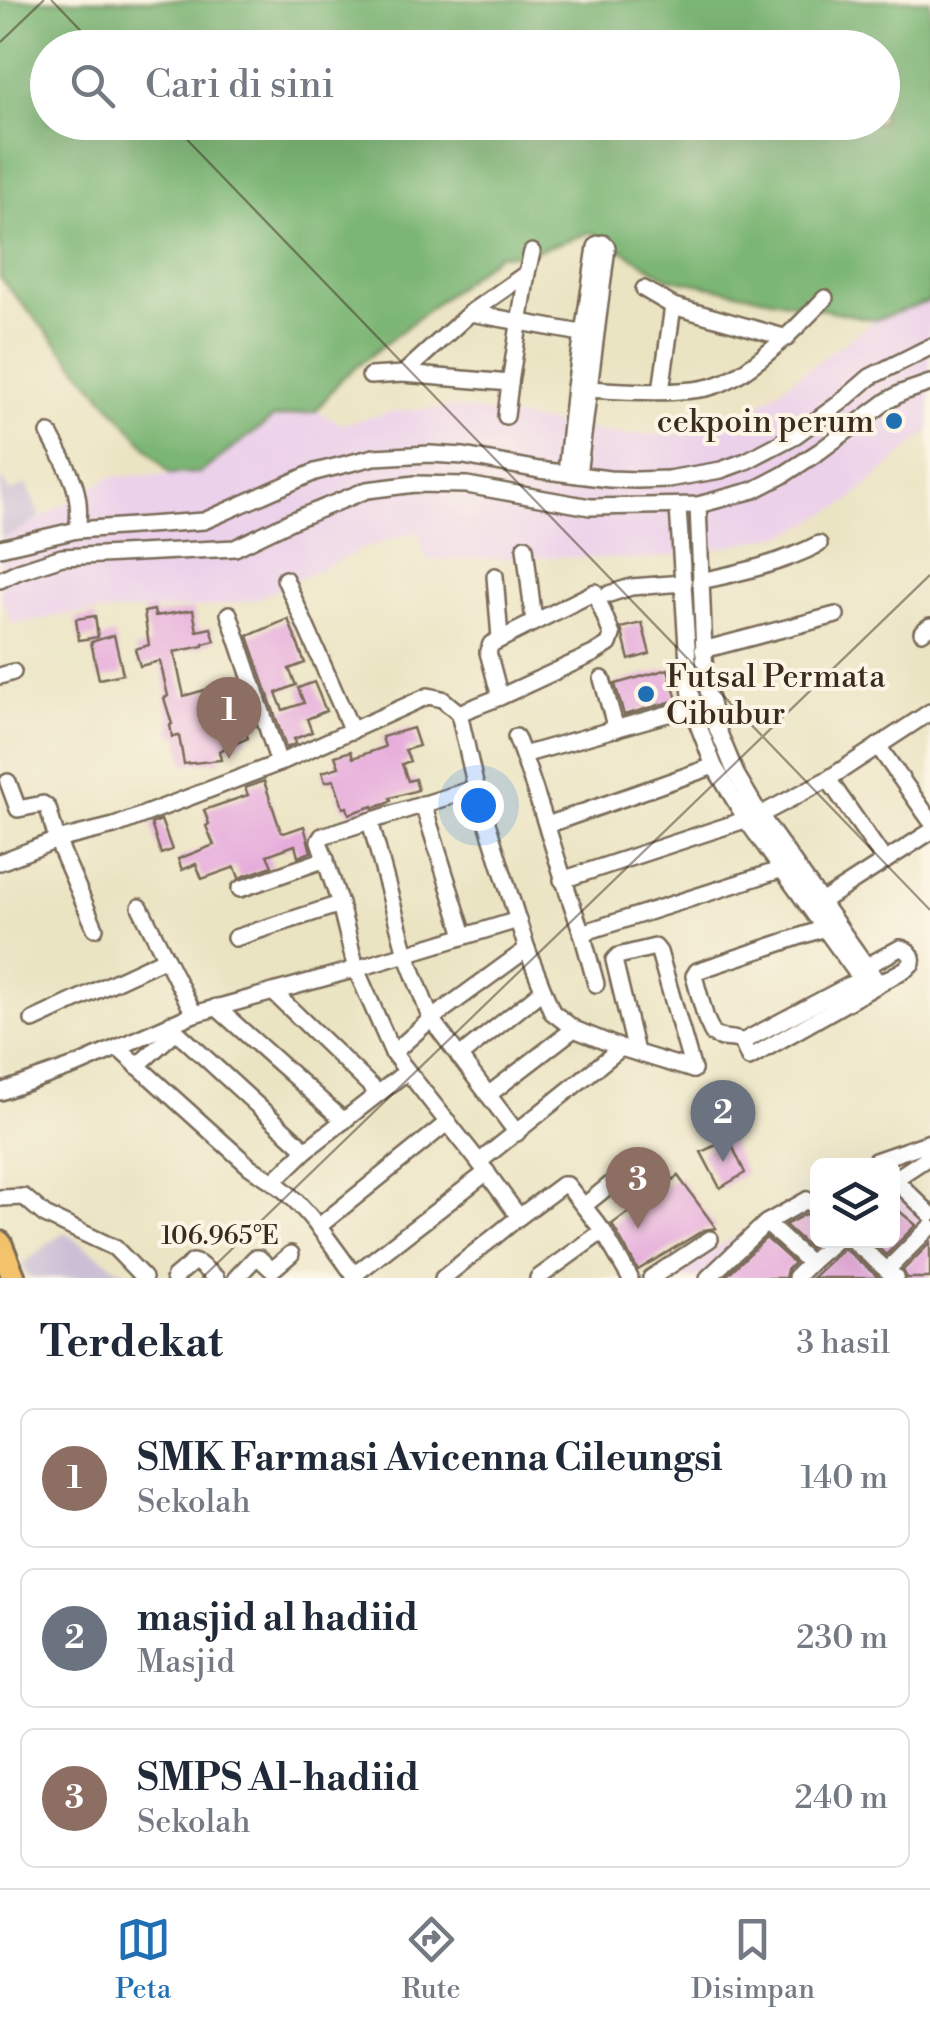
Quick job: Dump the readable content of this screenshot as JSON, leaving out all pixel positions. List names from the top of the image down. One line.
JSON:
{"places":["cekpoin perum","Futsal Permata Cibubur"],"page":{"search":"Cari di sini","pins":["1","2","3"],"heading":["Terdekat","3 hasil"],"list":[{"mark":"1","name":"SMK Farmasi Avicenna Cileungsi","note":"Sekolah","value":"140 m"},{"mark":"2","name":"masjid al hadiid","note":"Masjid","value":"230 m"},{"mark":"3","name":"SMPS Al-hadiid","note":"Sekolah","value":"240 m"}],"nav":["Peta","Rute","Disimpan"]},"coordinates":["106.965°E"]}
